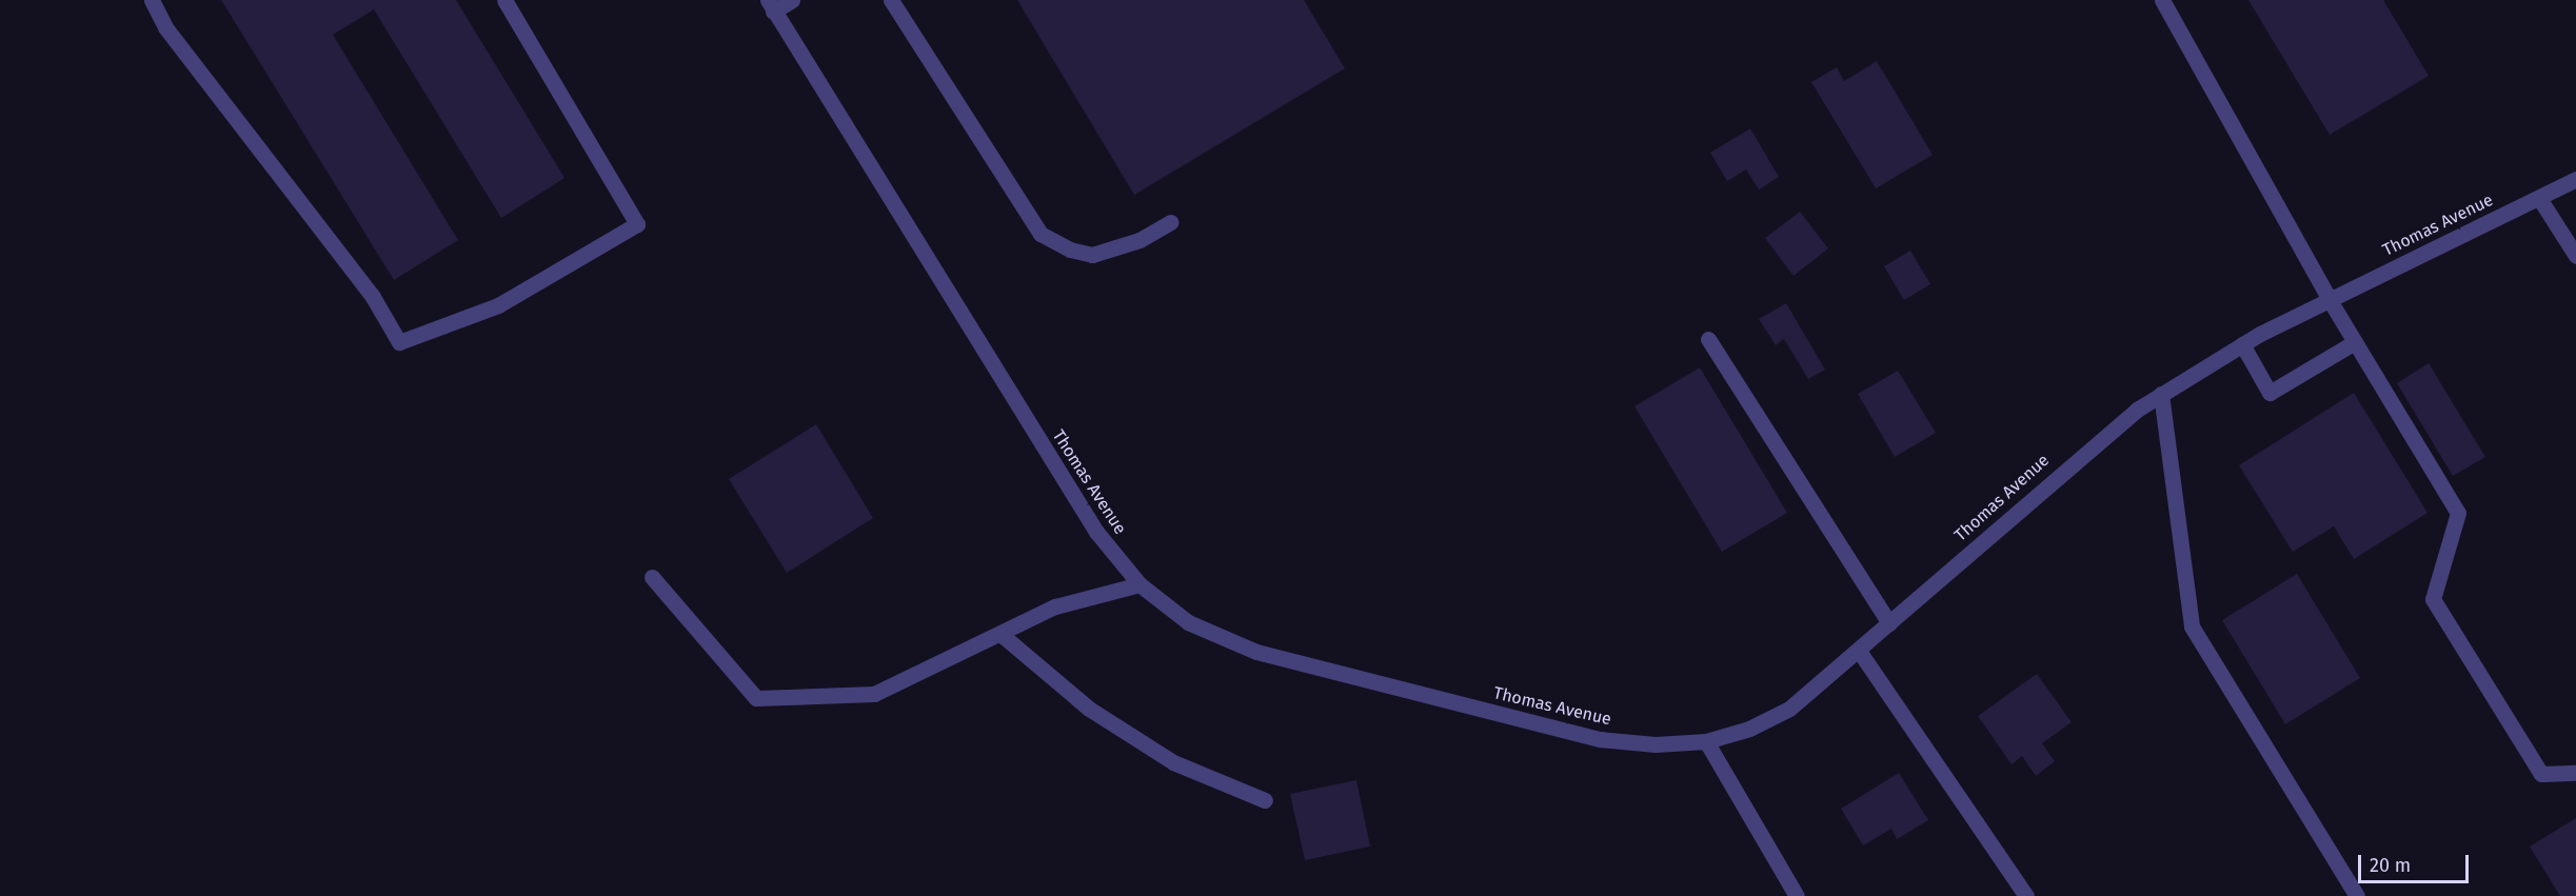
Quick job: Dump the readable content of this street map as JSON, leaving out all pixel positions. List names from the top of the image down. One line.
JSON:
{"streets":{"street":["Thomas Avenue"]},"scale_bar":"20 m"}
